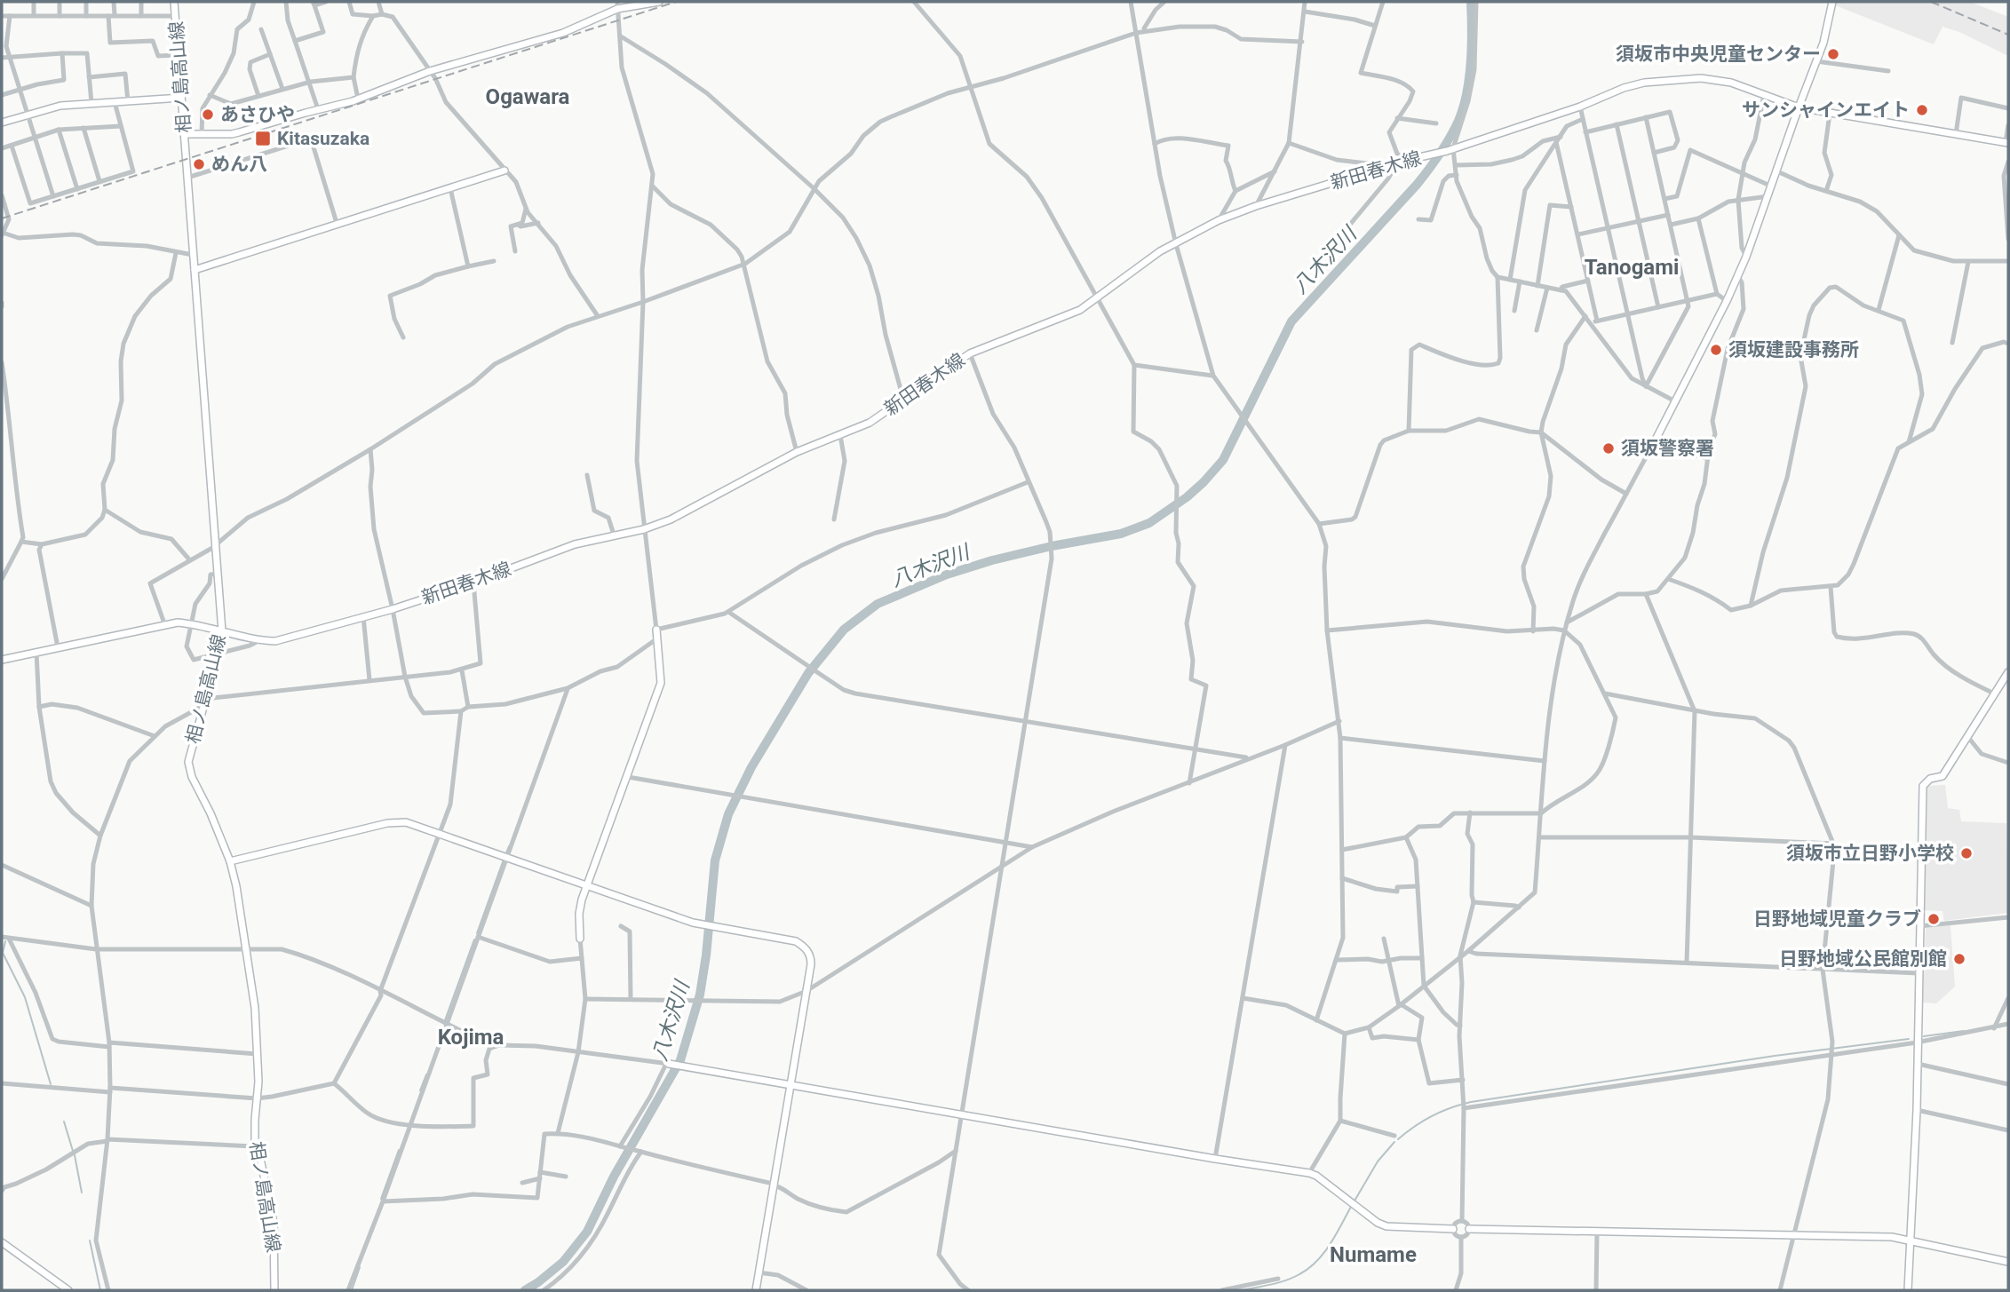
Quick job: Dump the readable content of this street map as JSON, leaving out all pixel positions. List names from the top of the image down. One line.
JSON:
{"streets":{"street":["相ノ島高山線","新田春木線"]},"crossings":[["相ノ島高山線","新田春木線"]],"districts":["Ogawara","Tanogami","Kojima","Numame"],"water":["八木沢川"],"places":{"other":["須坂市中央児童センター","サンシャインエイト","あさひや","めん八","須坂建設事務所","須坂警察署","須坂市立日野小学校","日野地域児童クラブ","日野地域公民館別館"],"transit":["Kitasuzaka"]}}
